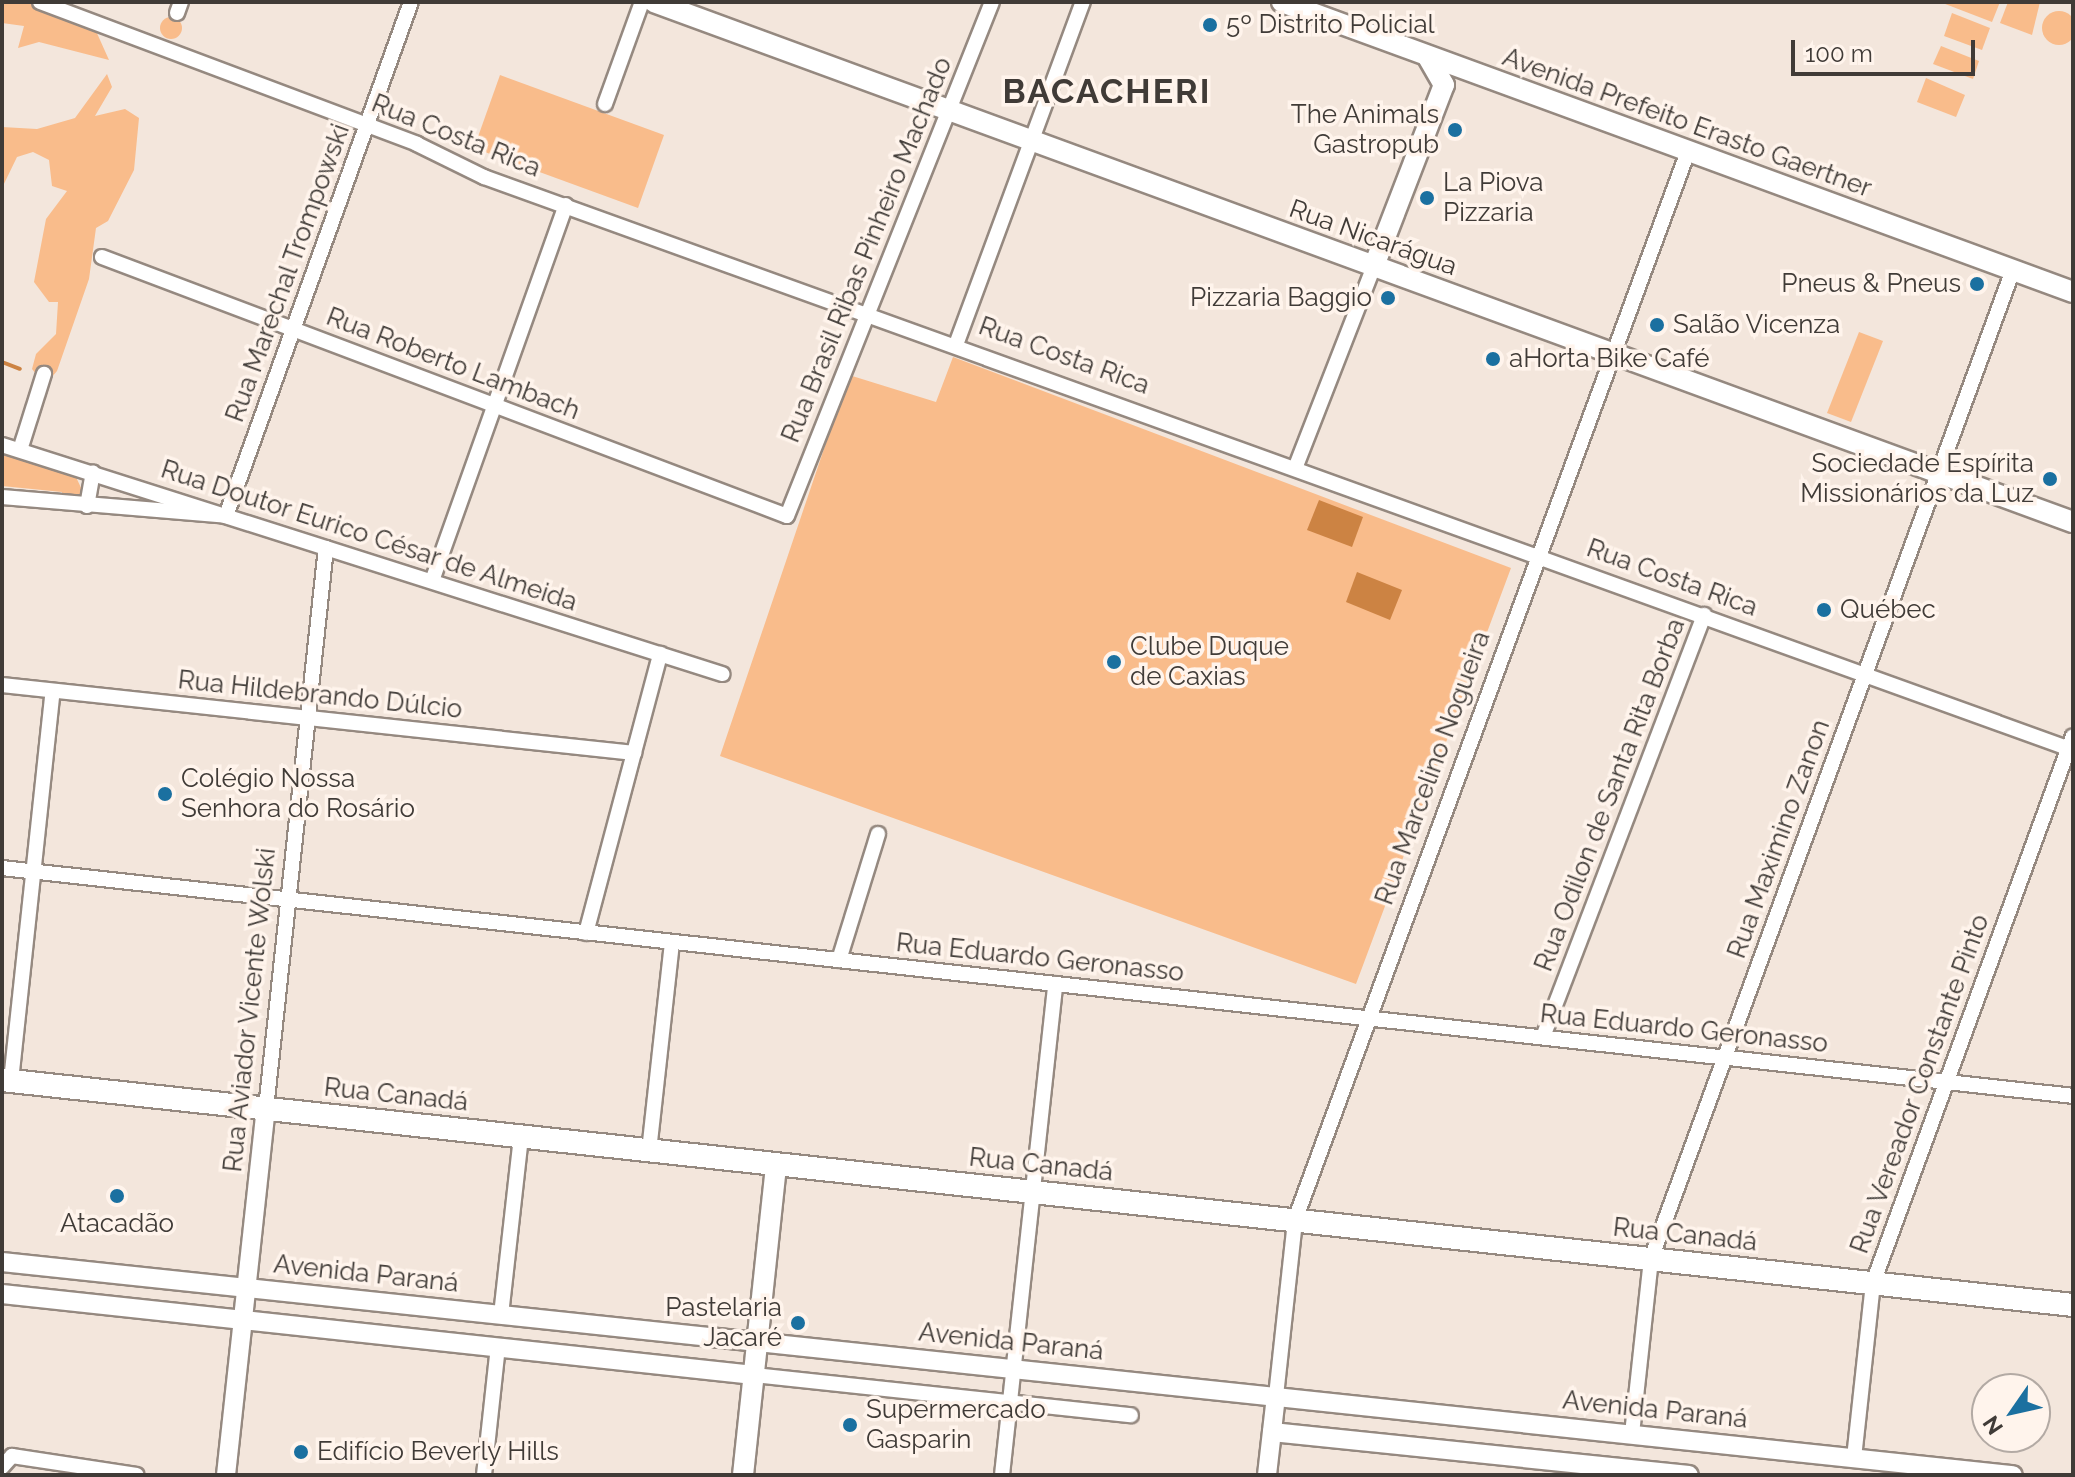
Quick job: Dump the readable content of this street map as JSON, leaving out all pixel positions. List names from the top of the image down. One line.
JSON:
{"streets":{"main road":["Avenida Prefeito Erasto Gaertner","Rua Nicarágua","Rua Canadá"],"street":["Rua Costa Rica","Rua Brasil Ribas Pinheiro Machado","Rua Marechal Trompowski","Rua Roberto Lambach","Rua Doutor Eurico César de Almeida","Rua Hildebrando Dúlcio","Rua Marcelino Nogueira","Rua Odilon de Santa Rita Borba","Rua Maximino Zanon","Rua Eduardo Geronasso","Rua Aviador Vicente Wolski","Rua Vereador Constante Pinto","Avenida Paraná"]},"crossings":[["Avenida Prefeito Erasto Gaertner","Rua Marcelino Nogueira"],["Avenida Prefeito Erasto Gaertner","Rua Maximino Zanon"],["Rua Costa Rica","Rua Brasil Ribas Pinheiro Machado"],["Rua Costa Rica","Rua Marechal Trompowski"],["Rua Costa Rica","Rua Marcelino Nogueira"],["Rua Costa Rica","Rua Odilon de Santa Rita Borba"],["Rua Costa Rica","Rua Maximino Zanon"],["Rua Costa Rica","Rua Vereador Constante Pinto"],["Rua Nicarágua","Rua Brasil Ribas Pinheiro Machado"],["Rua Nicarágua","Rua Marcelino Nogueira"],["Rua Nicarágua","Rua Maximino Zanon"],["Rua Brasil Ribas Pinheiro Machado","Rua Roberto Lambach"],["Rua Marechal Trompowski","Rua Roberto Lambach"],["Rua Marechal Trompowski","Rua Doutor Eurico César de Almeida"],["Rua Doutor Eurico César de Almeida","Rua Aviador Vicente Wolski"],["Rua Hildebrando Dúlcio","Rua Aviador Vicente Wolski"],["Rua Marcelino Nogueira","Rua Eduardo Geronasso"],["Rua Marcelino Nogueira","Rua Canadá"],["Rua Marcelino Nogueira","Avenida Paraná"],["Rua Odilon de Santa Rita Borba","Rua Eduardo Geronasso"],["Rua Maximino Zanon","Rua Eduardo Geronasso"],["Rua Maximino Zanon","Rua Canadá"],["Rua Maximino Zanon","Avenida Paraná"],["Rua Eduardo Geronasso","Rua Aviador Vicente Wolski"],["Rua Eduardo Geronasso","Rua Vereador Constante Pinto"],["Rua Aviador Vicente Wolski","Rua Canadá"],["Rua Aviador Vicente Wolski","Avenida Paraná"],["Rua Vereador Constante Pinto","Rua Canadá"],["Rua Vereador Constante Pinto","Avenida Paraná"]],"districts":["BACACHERI"],"places":["5º Distrito Policial","The Animals Gastropub","La Piova Pizzaria","Pneus & Pneus","Pizzaria Baggio","Salão Vicenza","aHorta Bike Café","Sociedade Espírita Missionários da Luz","Québec","Clube Duque de Caxias","Colégio Nossa Senhora do Rosário","Atacadão","Pastelaria Jacaré","Supermercado Gasparin","Edifício Beverly Hills"],"scale_bar":"100 m","north":"bottom left"}
